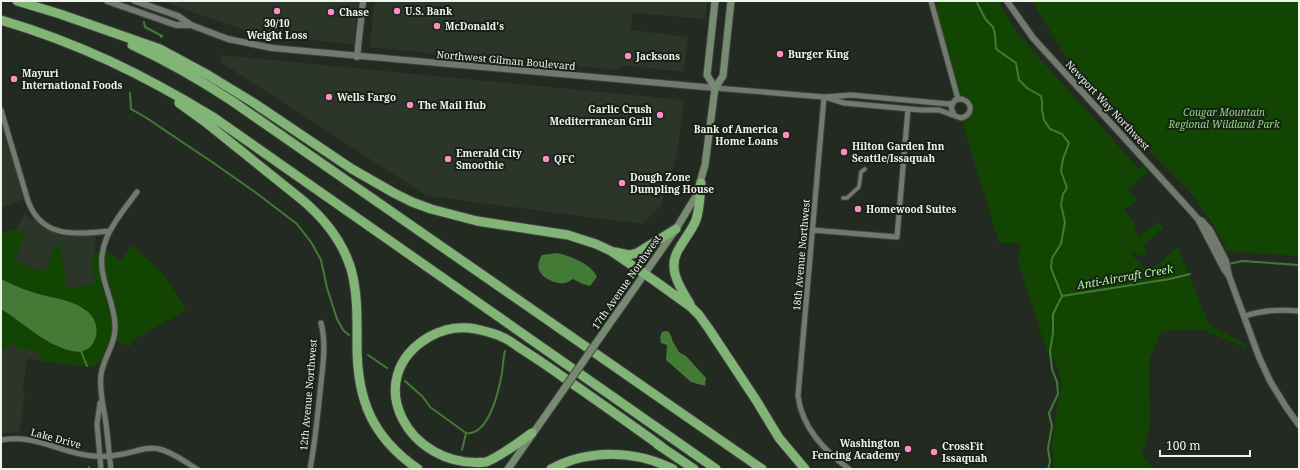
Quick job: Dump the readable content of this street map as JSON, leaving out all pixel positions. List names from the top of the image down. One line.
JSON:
{"streets":{"main road":["17th Avenue Northwest"],"street":["Northwest Gilman Boulevard","Newport Way Northwest","18th Avenue Northwest","12th Avenue Northwest","Lake Drive"]},"crossings":[["Northwest Gilman Boulevard","18th Avenue Northwest"],["Northwest Gilman Boulevard","17th Avenue Northwest"]],"water":["Anti-Aircraft Creek"],"parks":["Cougar Mountain Regional Wildland Park"],"places":["30/10 Weight Loss","U.S. Bank","Chase","McDonald's","Burger King","Jacksons","Mayuri International Foods","Wells Fargo","The Mail Hub","Garlic Crush Mediterranean Grill","Bank of America Home Loans","Hilton Garden Inn Seattle/Issaquah","Emerald City Smoothie","QFC","Dough Zone Dumpling House","Homewood Suites","Washington Fencing Academy","CrossFit Issaquah"],"scale_bar":"100 m"}
